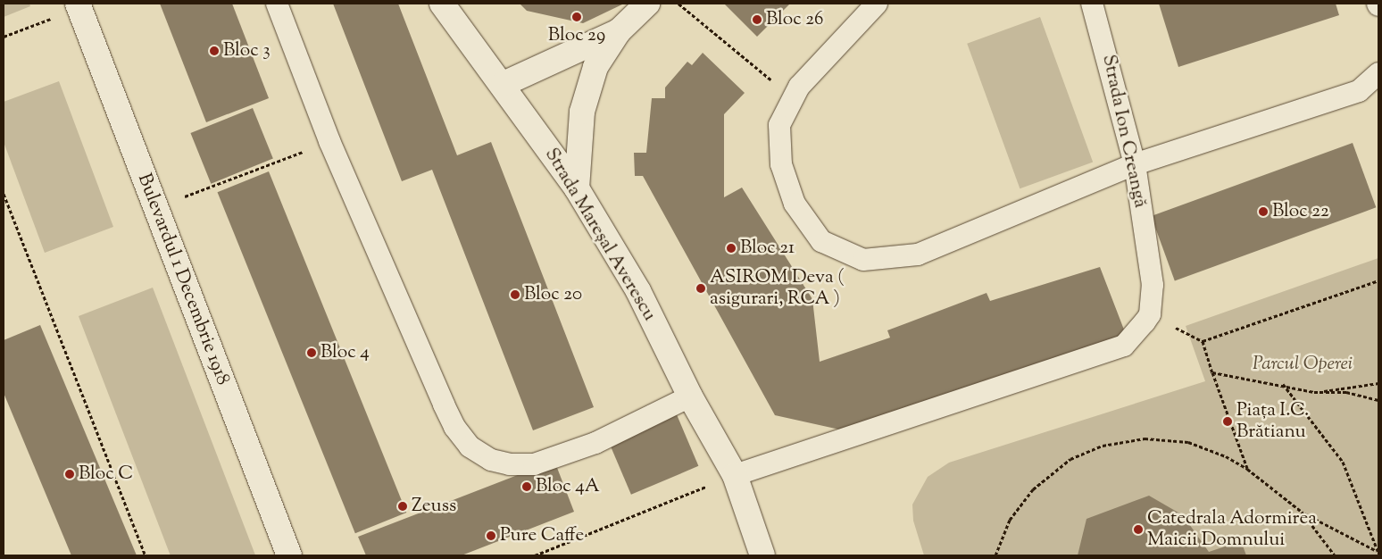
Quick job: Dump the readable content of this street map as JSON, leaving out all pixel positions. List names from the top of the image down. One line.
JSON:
{"streets":{"street":["Strada Mareșal Averescu","Bulevardul 1 Decembrie 1918"],"lane":["Strada Ion Creangă"]},"parks":["Parcul Operei"],"places":["Bloc 29","Bloc 26","Bloc 3","Bloc 22","Bloc 21","ASIROM Deva ( asigurari, RCA )","Bloc 20","Bloc 4","Piața I.C. Brătianu","Bloc C","Bloc 4A","Zeuss","Catedrala Adormirea Maicii Domnului","Pure Caffe"]}
